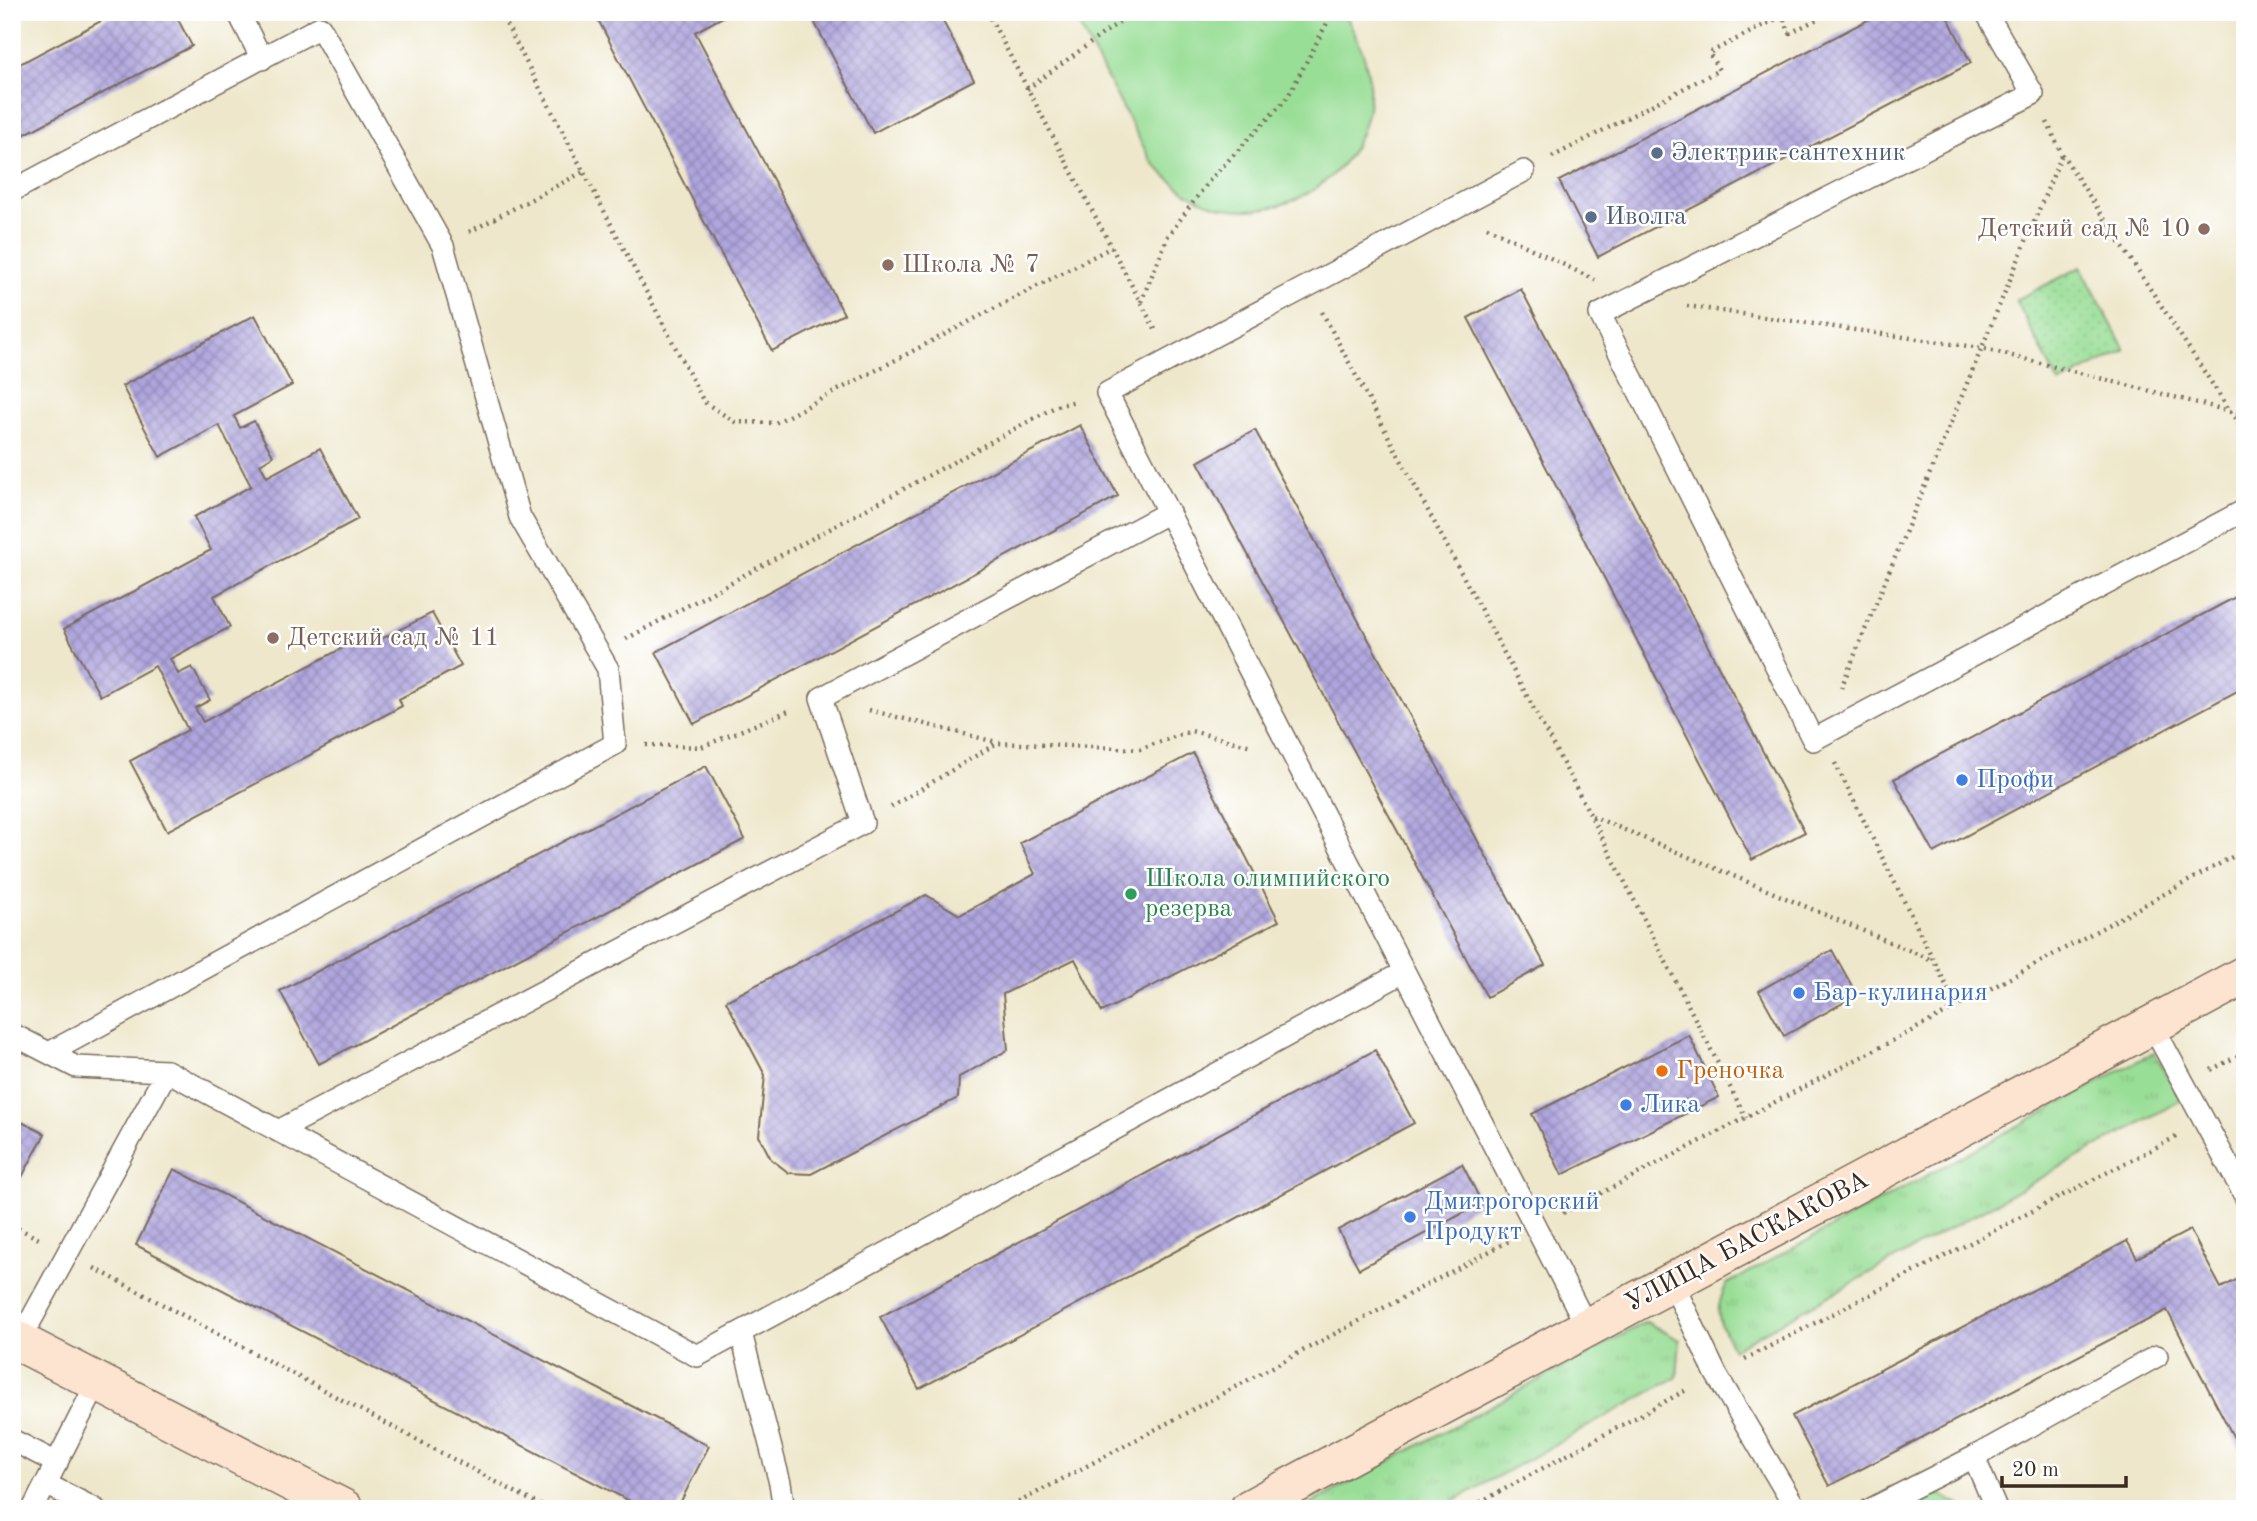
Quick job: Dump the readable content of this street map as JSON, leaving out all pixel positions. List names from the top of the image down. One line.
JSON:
{"streets":{"street":["УЛИЦА БАСКАКОВА"]},"places":["Электрик-сантехник","Иволга","Детский сад № 10","Школа № 7","Детский сад № 11","Профи","Школа олимпийского резерва","Бар-кулинария","Греночка","Лика","Дмитрогорский Продукт"],"scale_bar":"20 m"}
